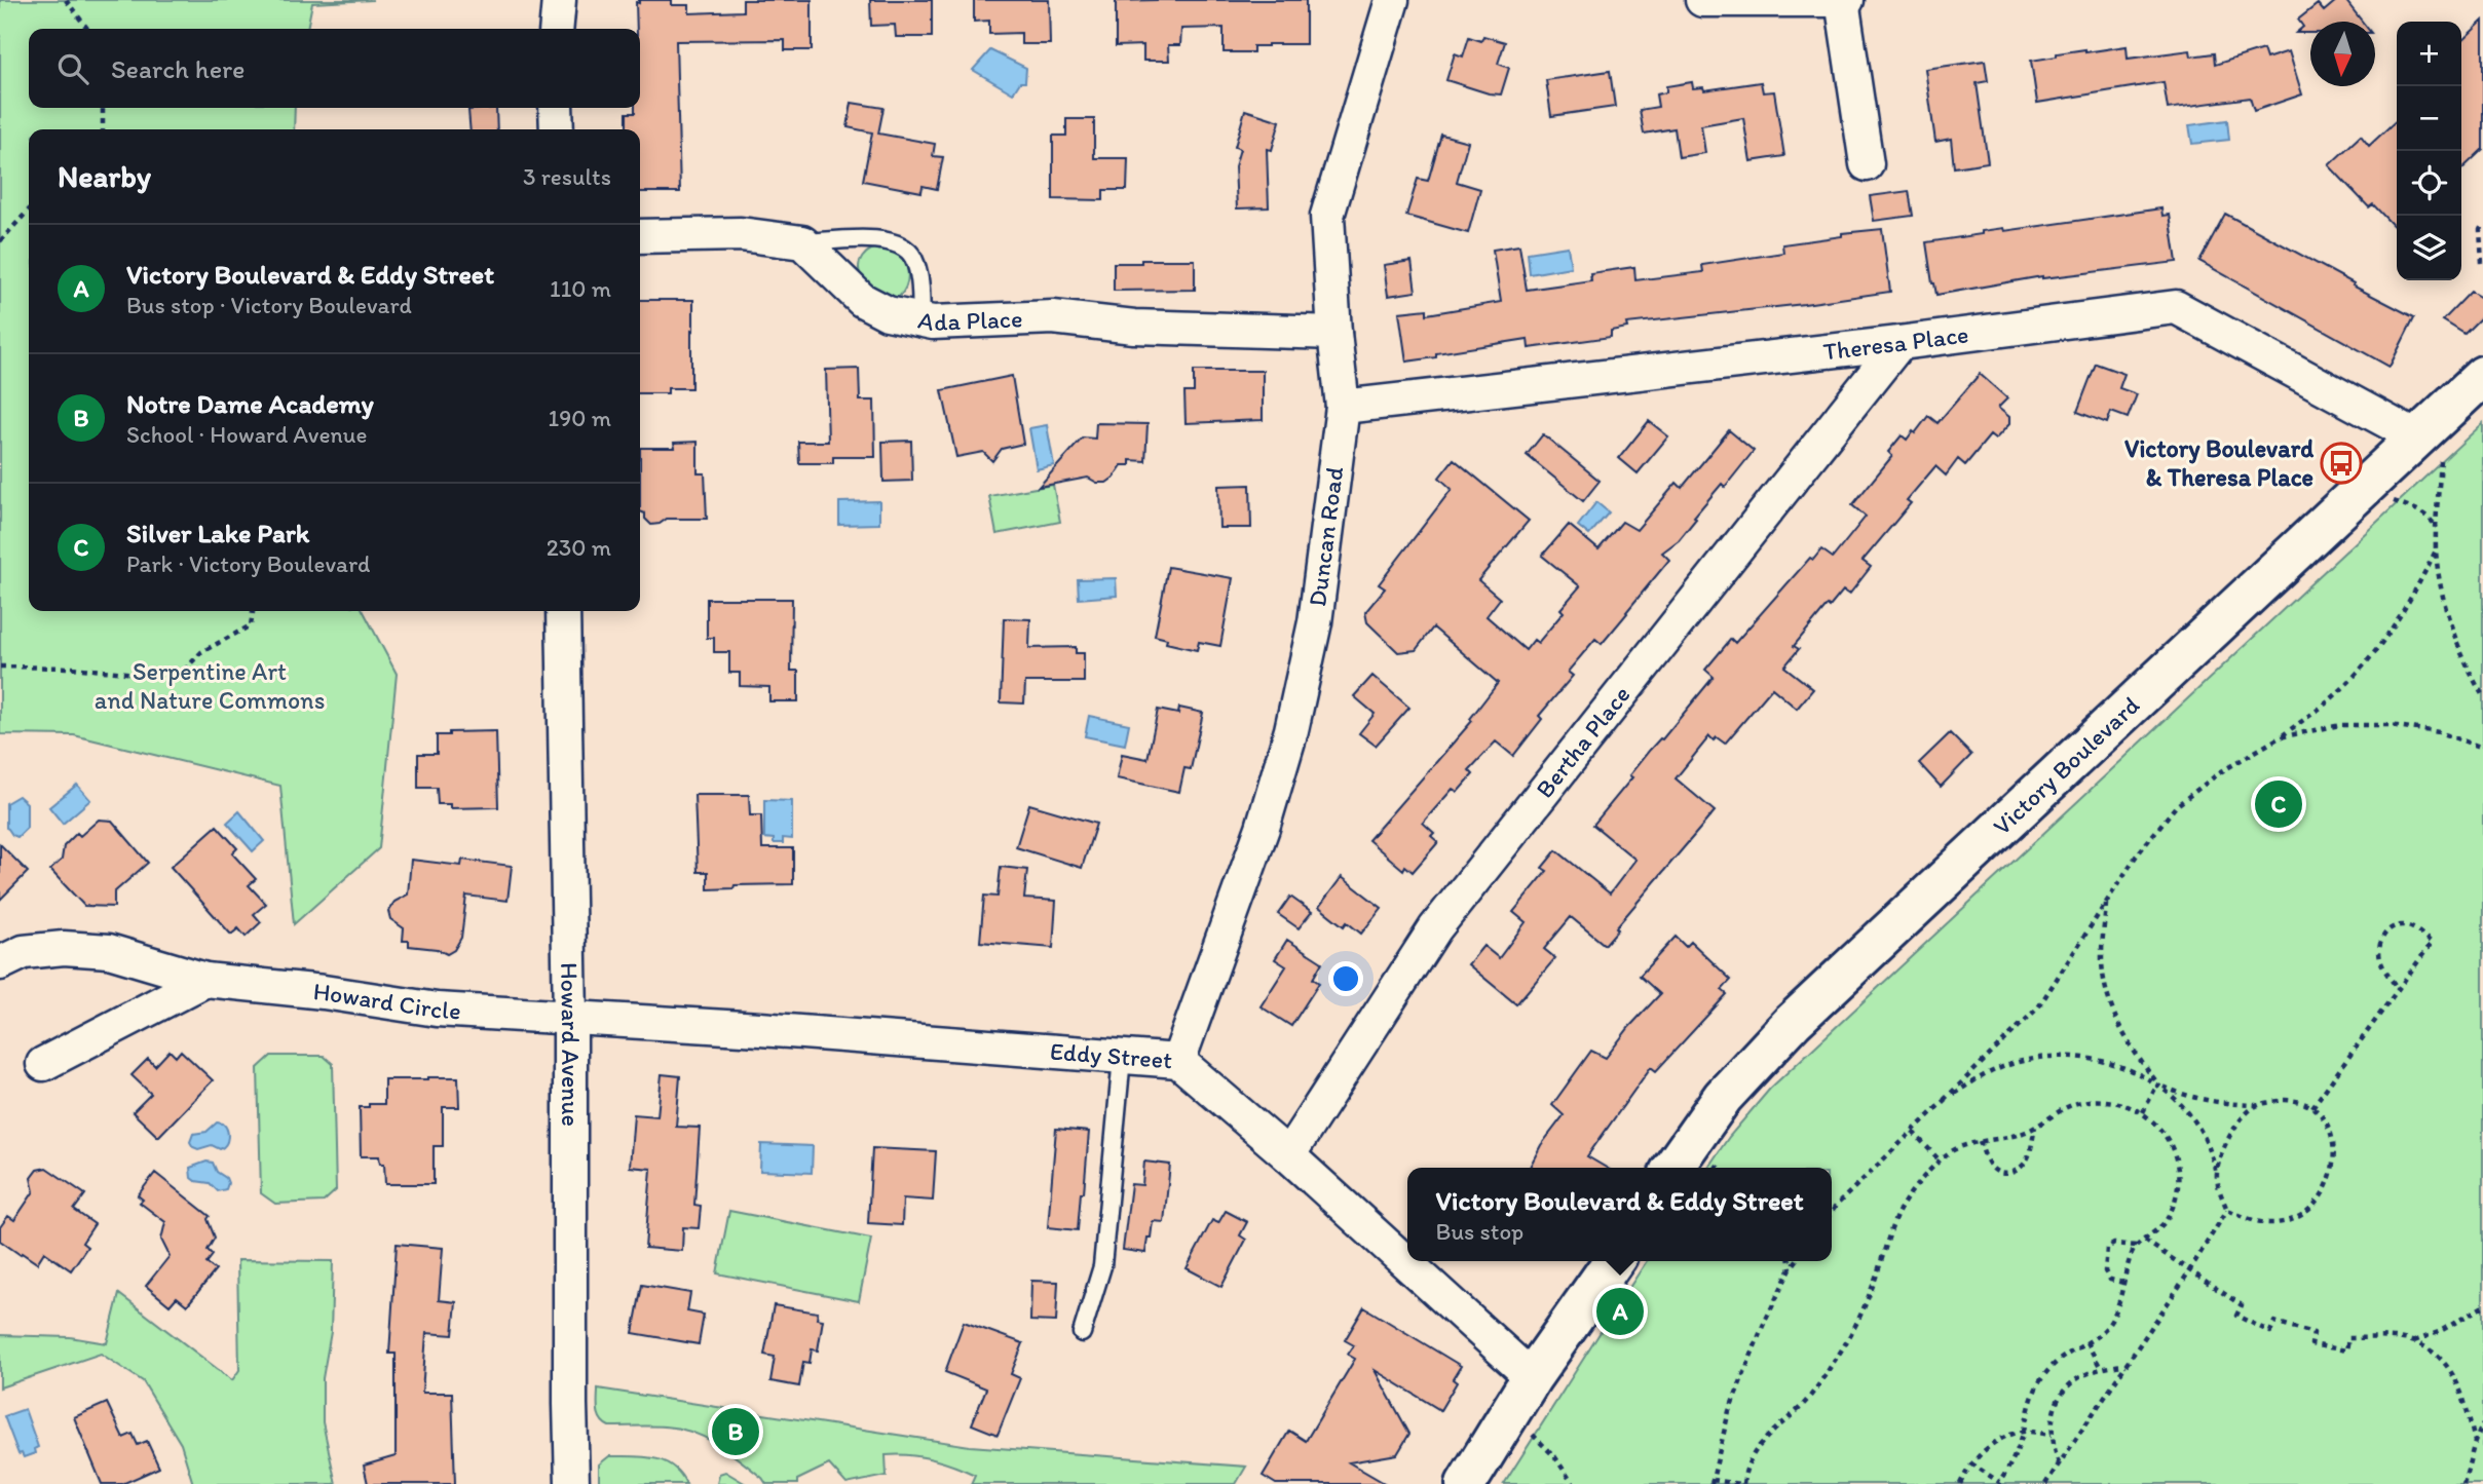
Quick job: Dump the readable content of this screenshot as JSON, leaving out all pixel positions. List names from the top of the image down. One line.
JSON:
{"streets":{"main road":["Victory Boulevard"],"street":["Ada Place","Theresa Place","Duncan Road","Bertha Place","Howard Circle","Howard Avenue","Eddy Street"]},"crossings":[["Ada Place","Duncan Road"],["Theresa Place","Duncan Road"],["Theresa Place","Bertha Place"],["Theresa Place","Victory Boulevard"],["Duncan Road","Eddy Street"],["Bertha Place","Eddy Street"],["Howard Circle","Howard Avenue"],["Howard Circle","Eddy Street"],["Howard Avenue","Eddy Street"]],"parks":["Serpentine Art and Nature Commons"],"places":{"bus stop":["Victory Boulevard & Theresa Place"]},"north":"bottom","page":{"map_buttons":["+","−"],"search":"Search here","heading":["Nearby","3 results"],"list":[{"mark":"A","name":"Victory Boulevard & Eddy Street","note":"Bus stop · Victory Boulevard","value":"110 m"},{"mark":"B","name":"Notre Dame Academy","note":"School · Howard Avenue","value":"190 m"},{"mark":"C","name":"Silver Lake Park","note":"Park · Victory Boulevard","value":"230 m"}],"pins":["C","A","B"],"popup":["Victory Boulevard & Eddy Street","Bus stop"]}}
